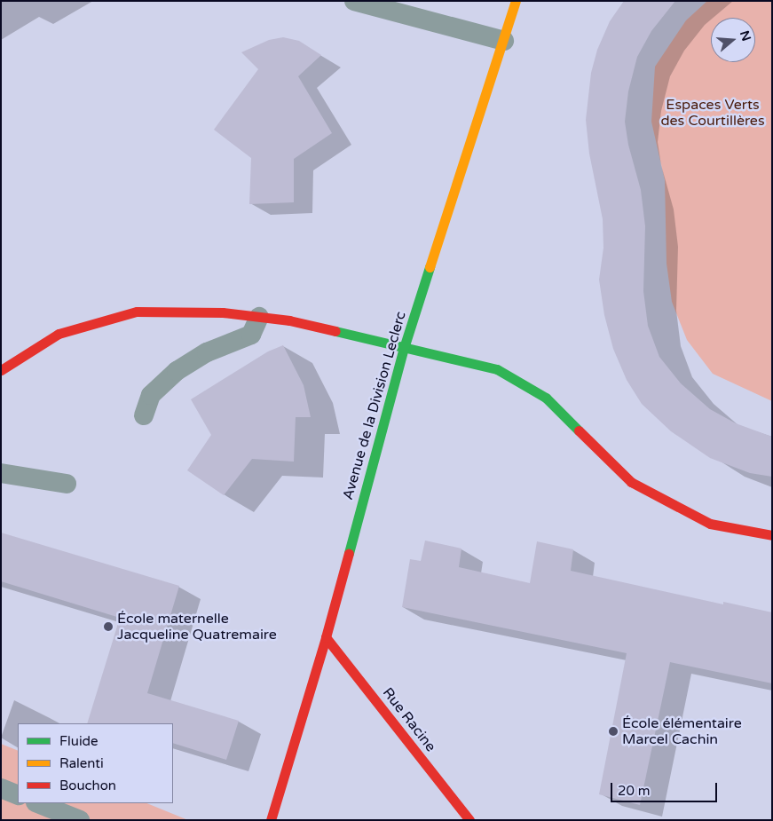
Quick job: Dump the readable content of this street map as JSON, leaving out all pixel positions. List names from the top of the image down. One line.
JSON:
{"streets":{"street":["Avenue de la Division Leclerc","Rue Racine"]},"crossings":[["Avenue de la Division Leclerc","Rue Racine"]],"parks":["Espaces Verts des Courtillères"],"places":["École maternelle Jacqueline Quatremaire","École élémentaire Marcel Cachin"],"legend":["Fluide","Ralenti","Bouchon"],"scale_bar":"20 m","north":"right"}
